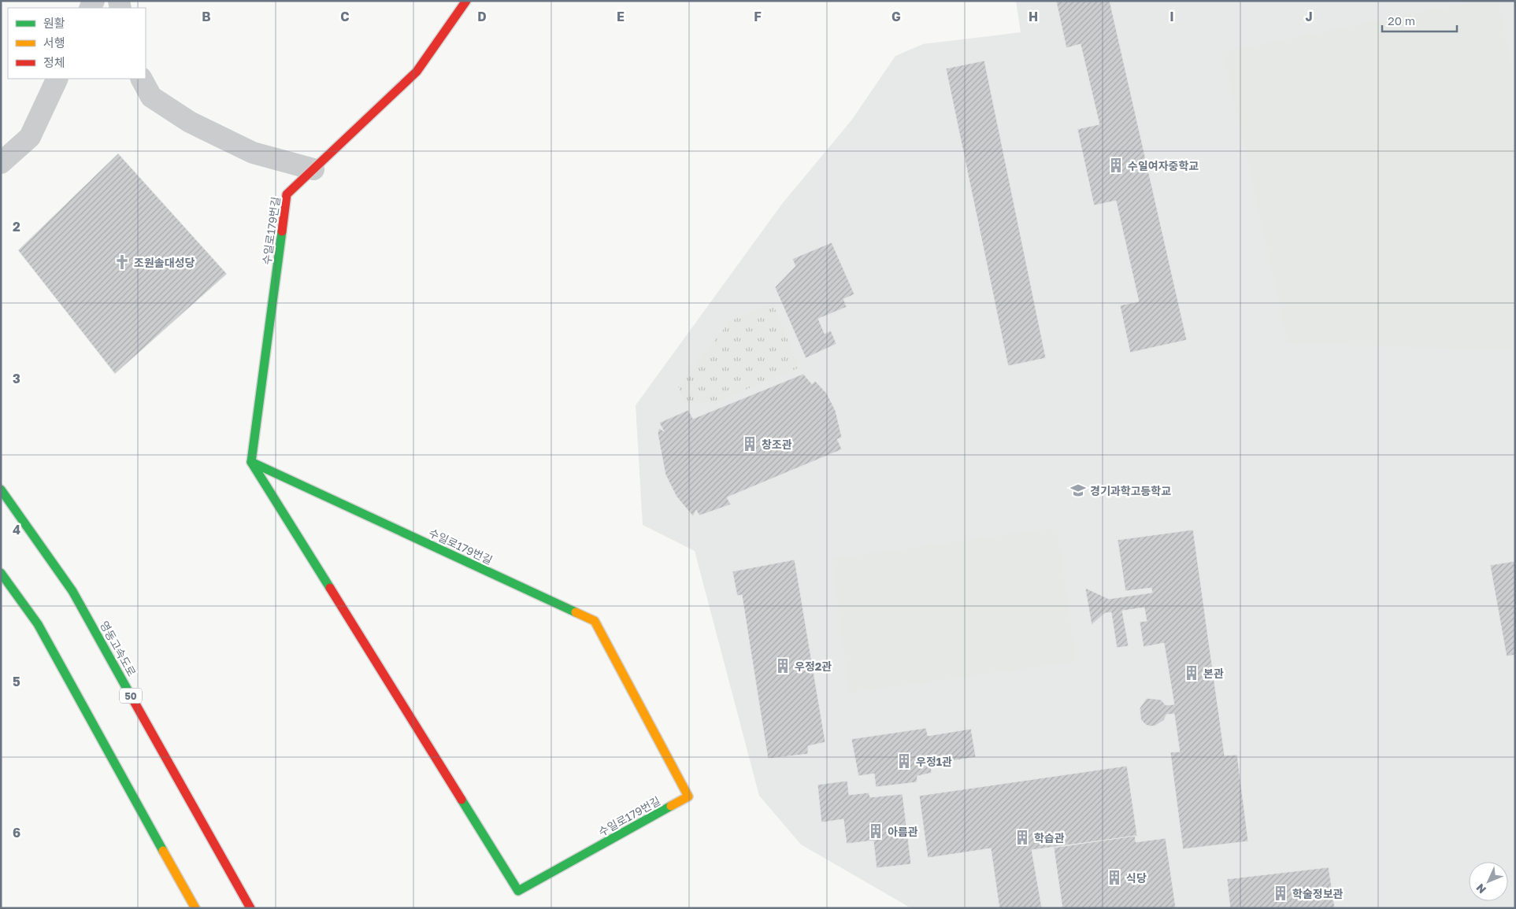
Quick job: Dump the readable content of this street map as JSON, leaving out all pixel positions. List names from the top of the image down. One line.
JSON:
{"streets":{"main road":["수일로179번길","영동고속도로","50"]},"places":{"building":["수일여자중학교","창조관","우정2관","본관","우정1관","아름관","학습관","식당","학술정보관"],"church":["조원솔대성당"],"school or university":["경기과학고등학교"]},"legend":["원활","서행","정체"],"scale_bar":"20 m","north":"bottom left","grid":{"columns":["B","C","D","E","F","G","H","I","J"],"rows":["2","3","4","5","6"]}}
